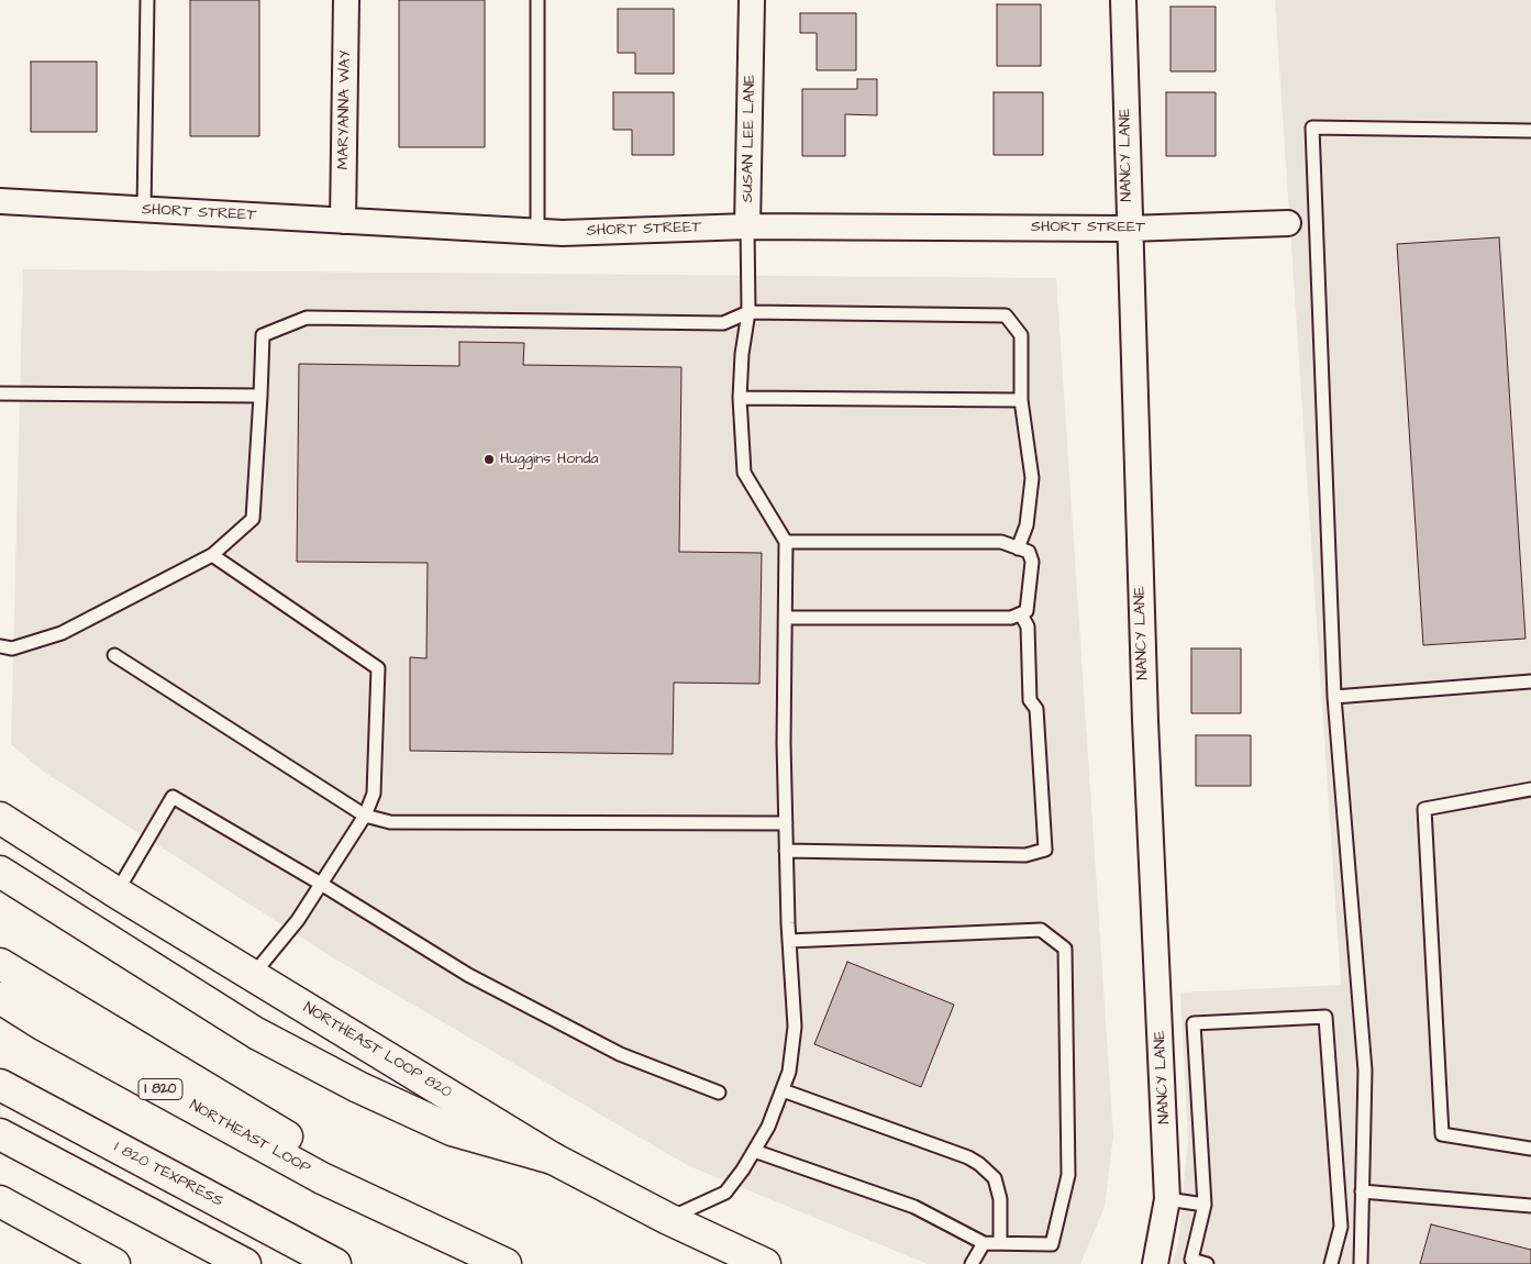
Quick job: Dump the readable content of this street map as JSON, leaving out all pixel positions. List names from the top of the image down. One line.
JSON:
{"streets":{"main road":["NORTHEAST LOOP 820","I 820","NORTHEAST LOOP","I 820 TEXPRESS"],"street":["MARYANNA WAY","SUSAN LEE LANE","NANCY LANE","SHORT STREET"]},"crossings":[["MARYANNA WAY","SHORT STREET"],["SUSAN LEE LANE","SHORT STREET"],["NANCY LANE","SHORT STREET"]],"places":["Huggins Honda"]}
